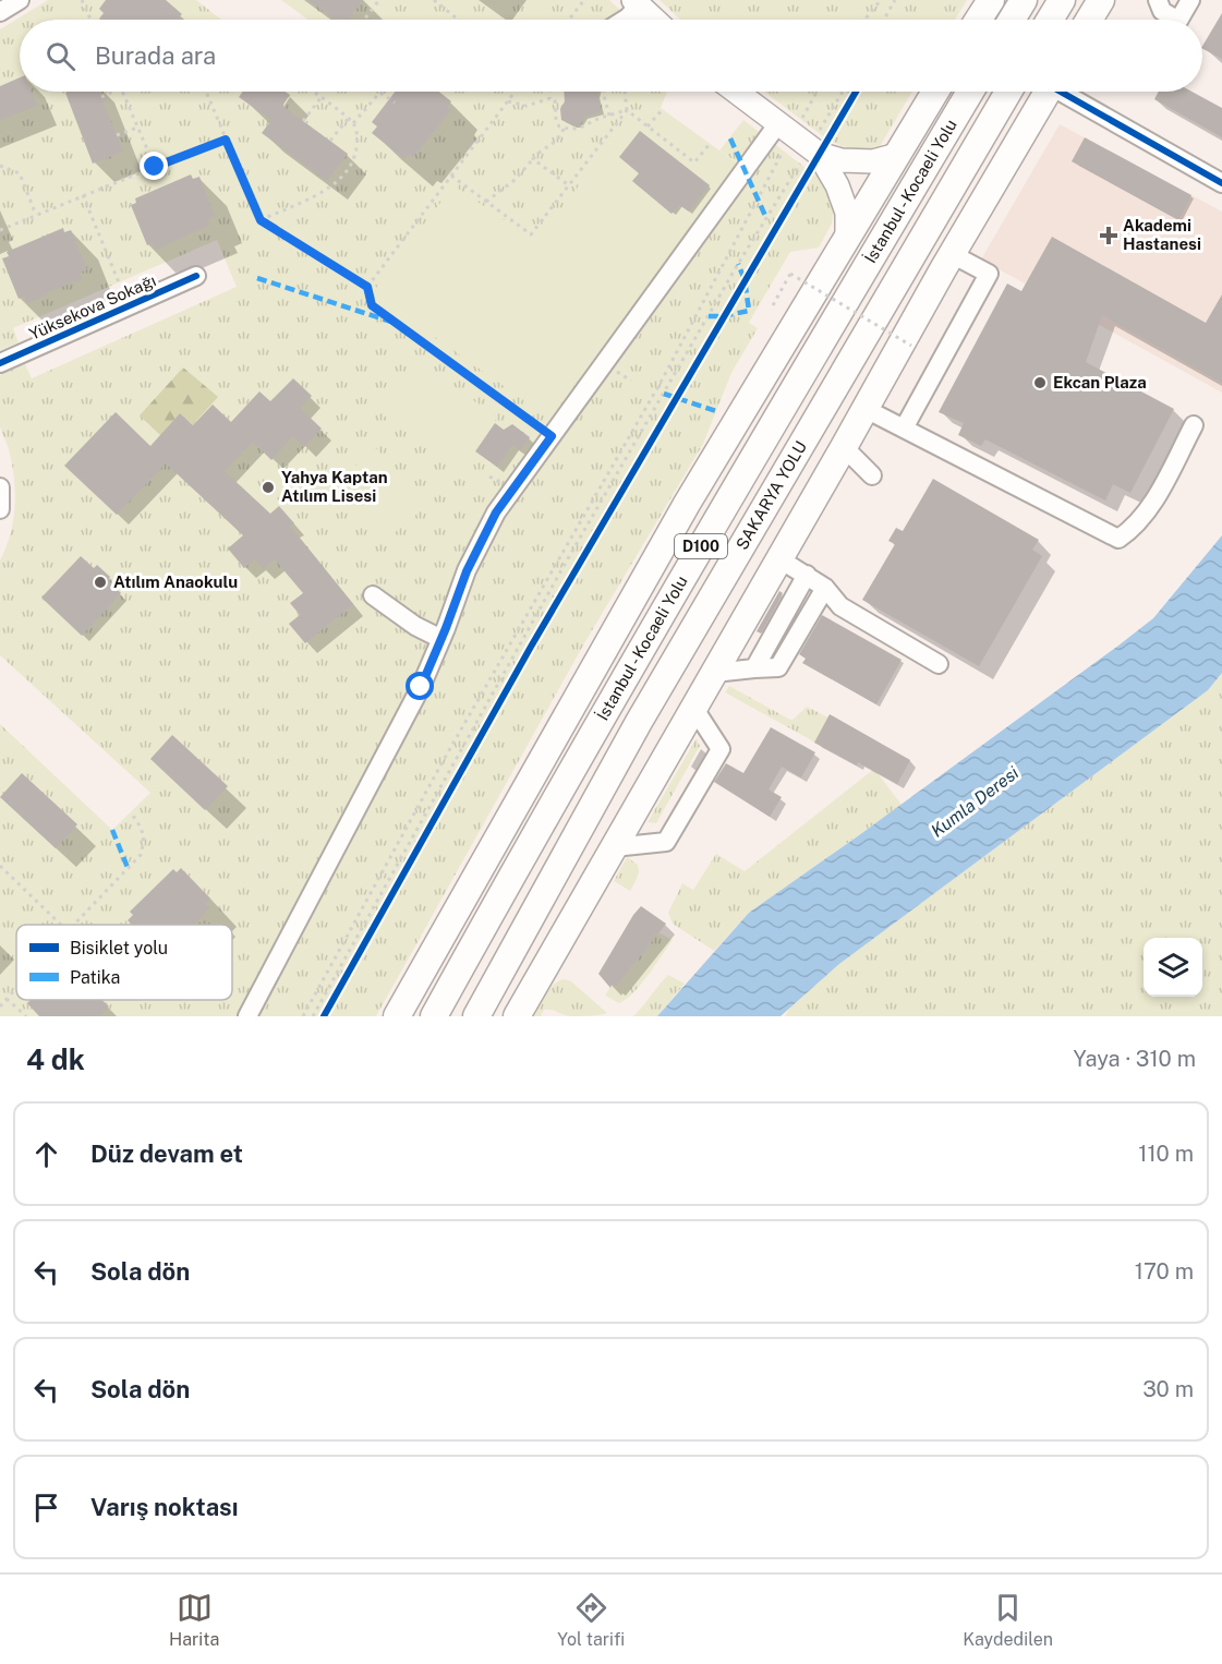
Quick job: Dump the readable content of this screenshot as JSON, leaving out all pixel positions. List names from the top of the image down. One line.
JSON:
{"streets":{"highway":["İstanbul - Kocaeli Yolu","SAKARYA YOLU","D100"],"street":["Yüksekova Sokağı"]},"water":["Kumla Deresi"],"places":{"health":["Akademi Hastanesi"],"other":["Ekcan Plaza","Yahya Kaptan Atılım Lisesi","Atılım Anaokulu"]},"legend":["Bisiklet yolu","Patika"],"page":{"search":"Burada ara","heading":["4 dk","Yaya · 310 m"],"list":[["Düz devam et","110 m"],["Sola dön","170 m"],["Sola dön","30 m"],"Varış noktası"],"nav":["Harita","Yol tarifi","Kaydedilen"]}}
